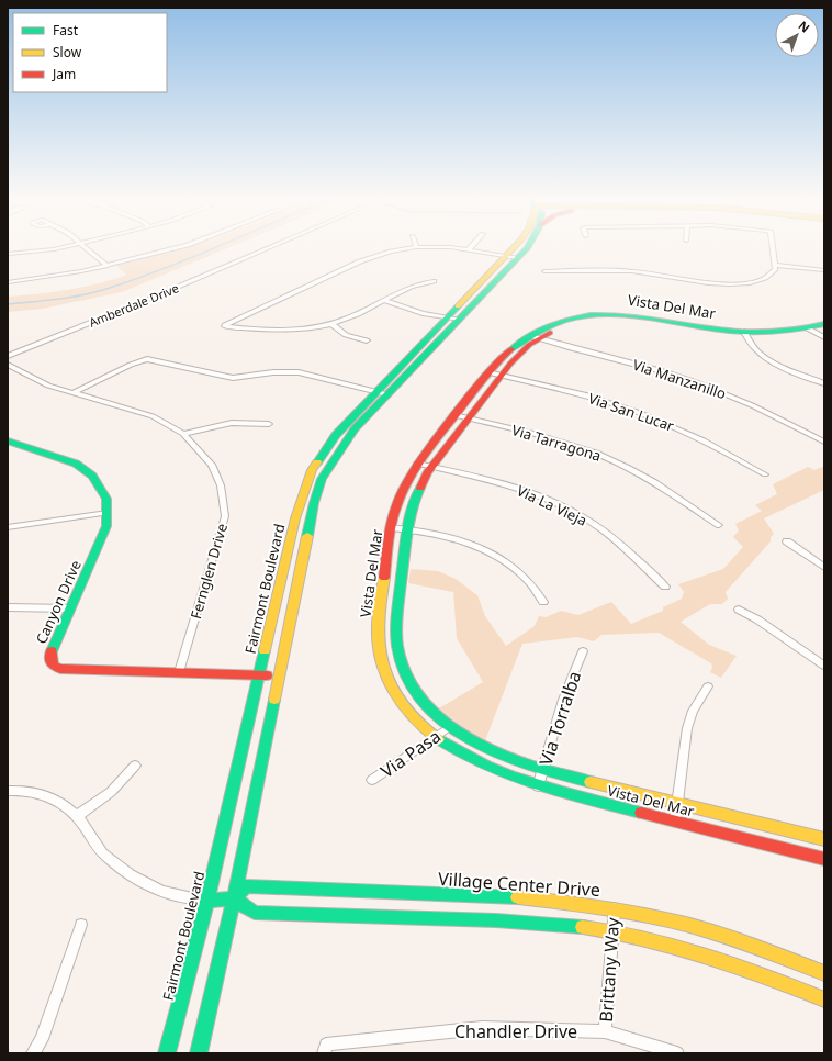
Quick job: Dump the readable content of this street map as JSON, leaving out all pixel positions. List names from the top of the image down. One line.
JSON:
{"streets":{"street":["Amberdale Drive","Vista Del Mar","Via Manzanillo","Via San Lucar","Via Tarragona","Via La Vieja","Fernglen Drive","Fairmont Boulevard","Canyon Drive","Via Torralba","Via Pasa","Village Center Drive","Brittany Way","Chandler Drive"]},"crossings":[["Vista Del Mar","Via Manzanillo"],["Vista Del Mar","Via San Lucar"],["Vista Del Mar","Via Tarragona"],["Vista Del Mar","Via La Vieja"],["Vista Del Mar","Via Torralba"],["Vista Del Mar","Via Pasa"],["Fernglen Drive","Canyon Drive"],["Fairmont Boulevard","Canyon Drive"],["Fairmont Boulevard","Village Center Drive"],["Village Center Drive","Brittany Way"],["Brittany Way","Chandler Drive"]],"legend":["Fast","Slow","Jam"],"north":"top right"}
